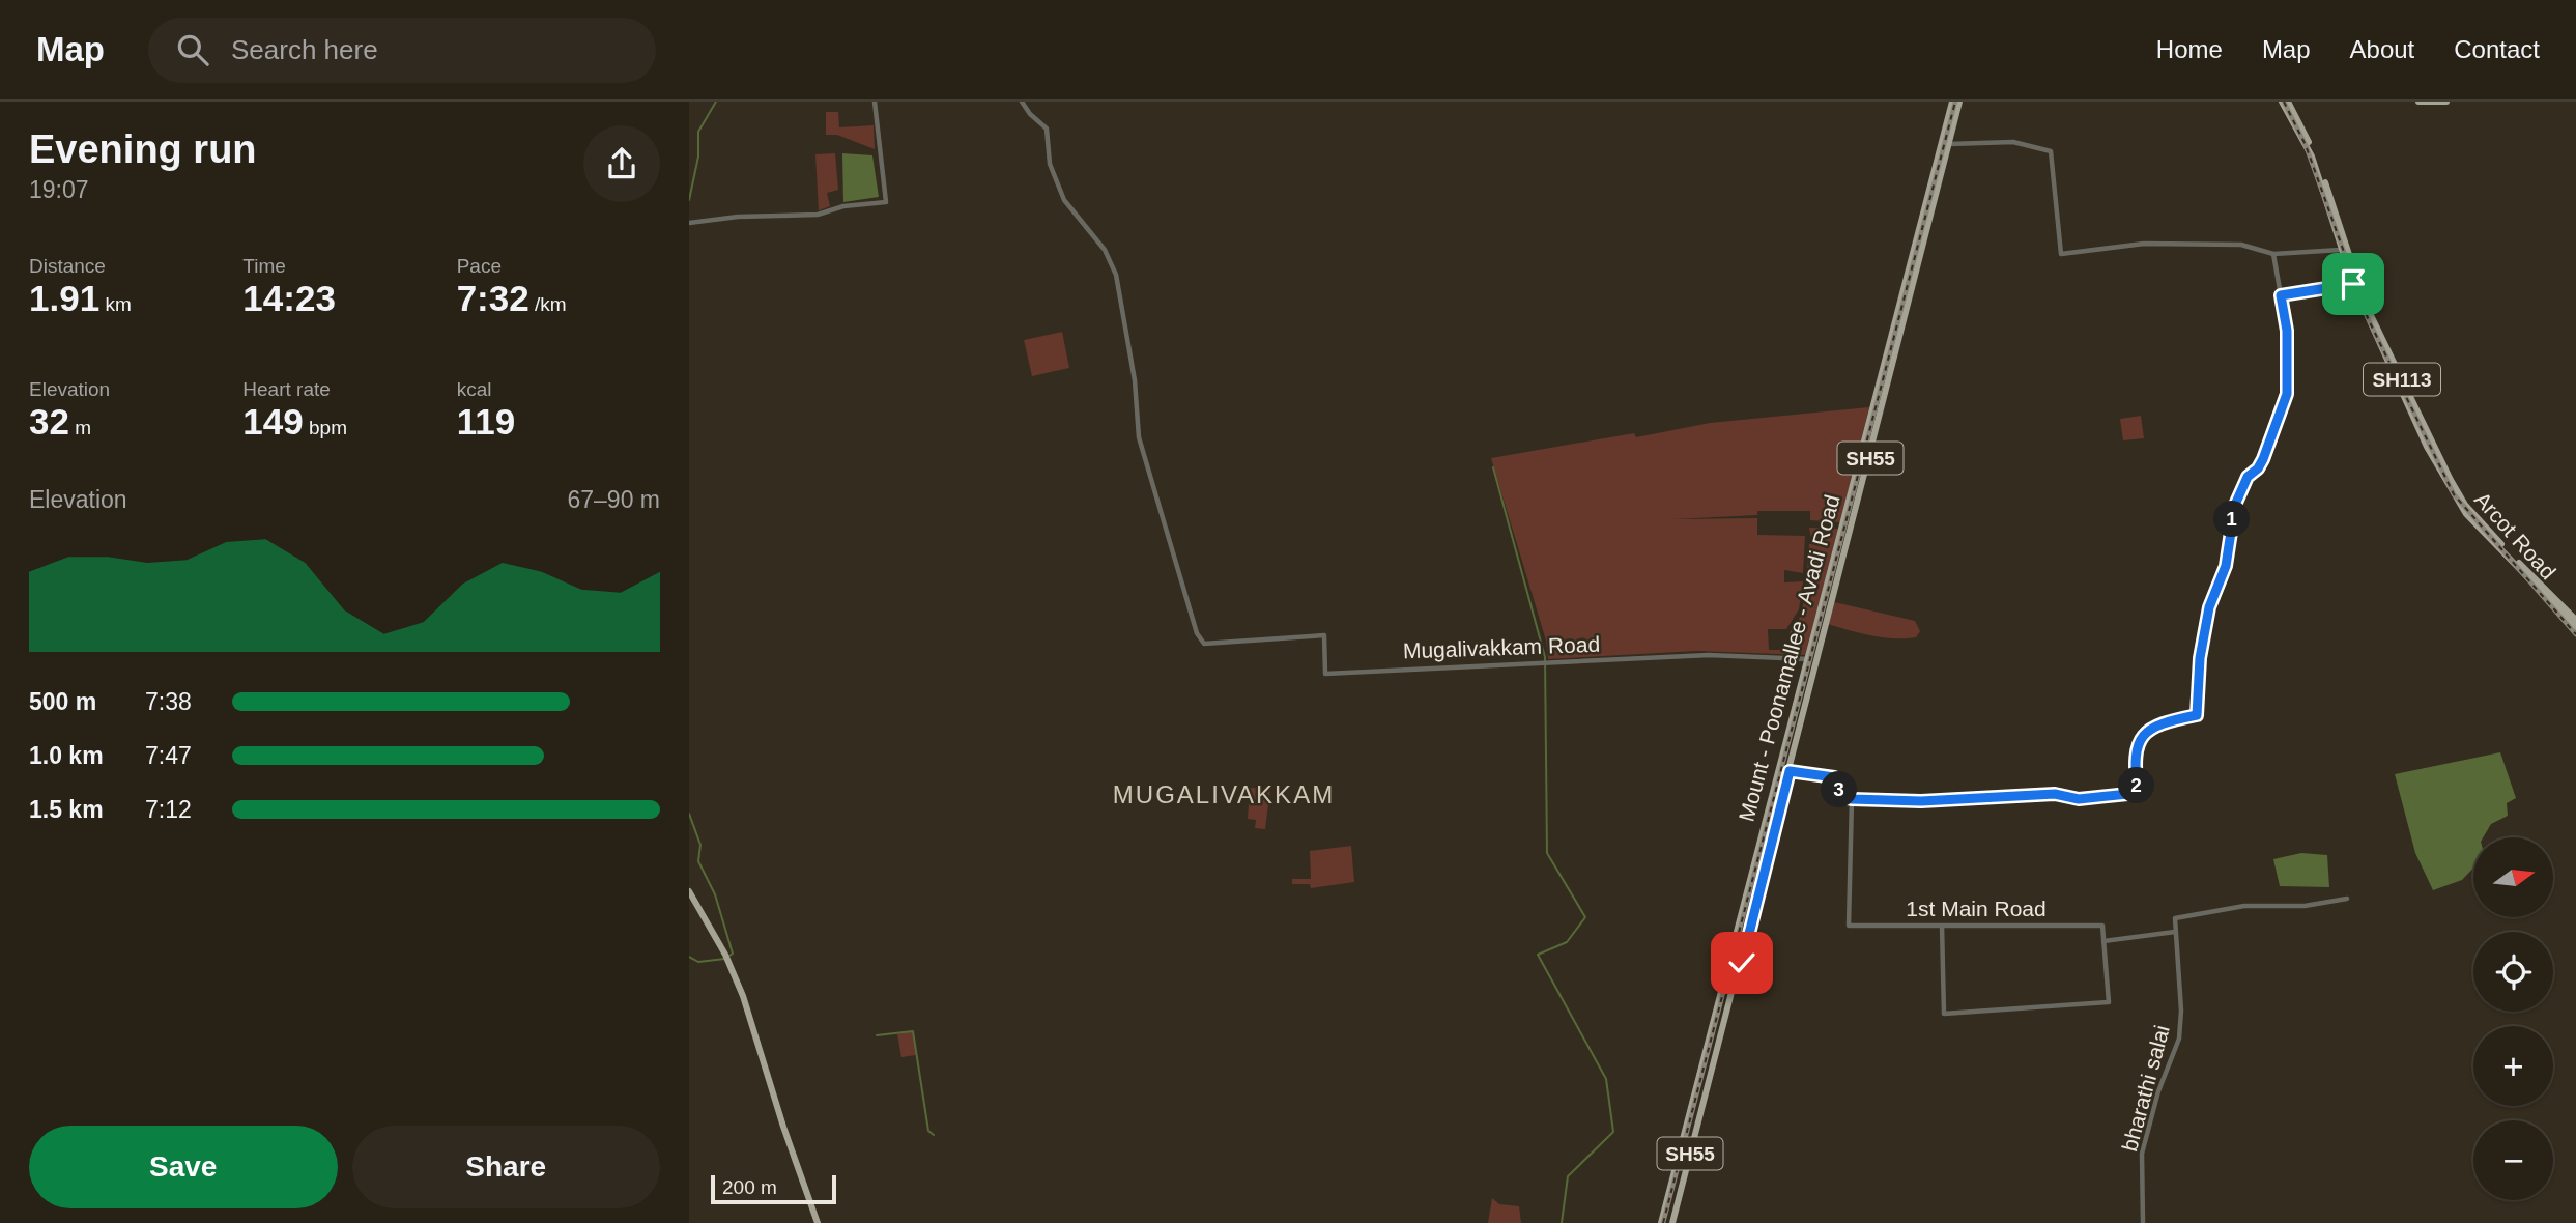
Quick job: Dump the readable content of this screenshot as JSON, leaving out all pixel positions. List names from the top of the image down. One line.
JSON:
{"streets":{"main road":["SH113","SH55","Arcot Road","Mount - Poonamallee - Avadi Road"],"street":["Mugalivakkam Road","1st Main Road","bharathi salai"]},"crossings":[["Mugalivakkam Road","Mount - Poonamallee - Avadi Road"]],"districts":["MUGALIVAKKAM"],"scale_bar":"200 m","north":"right","page":{"header":"Map","search":"Search here","nav":["Home","Map","About","Contact"],"heading":["Evening run","19:07"],"stats":[["Distance","1.91 km"],["Time","14:23"],["Pace","7:32 /km"],["Elevation","32 m"],["Heart rate","149 bpm"],["kcal","119"]],"chart":["Elevation","67–90 m"],"pins":["1","2","3"],"list":[{"name":"500 m","note":"7:38"},{"name":"1.0 km","note":"7:47"},{"name":"1.5 km","note":"7:12"}],"map_buttons":["+","−"],"buttons":["Save","Share"],"scale":"200 m"}}
